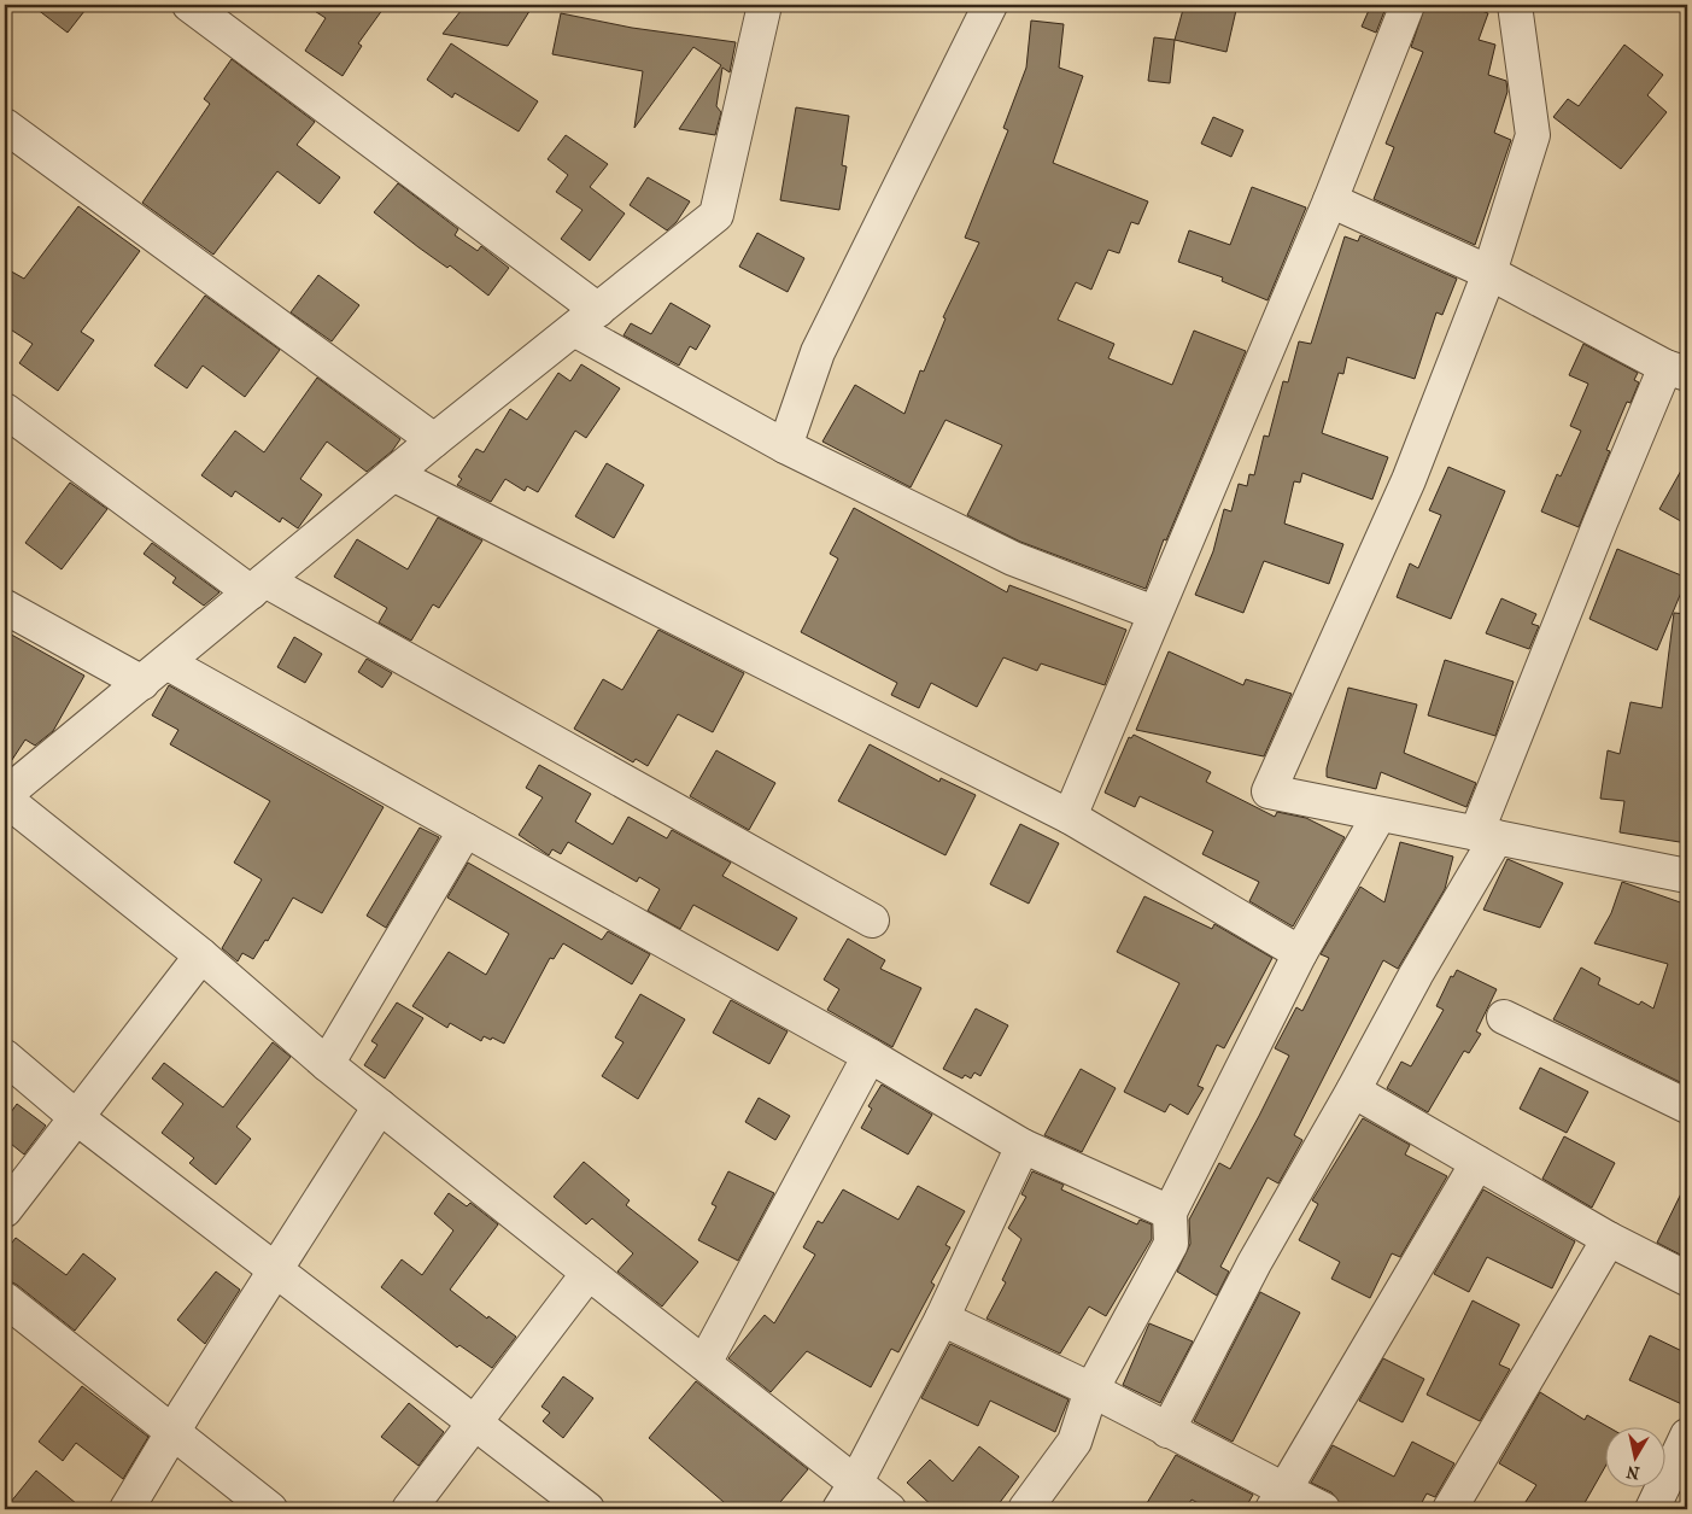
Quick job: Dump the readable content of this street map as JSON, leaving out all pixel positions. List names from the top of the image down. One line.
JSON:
{"north":"bottom"}
